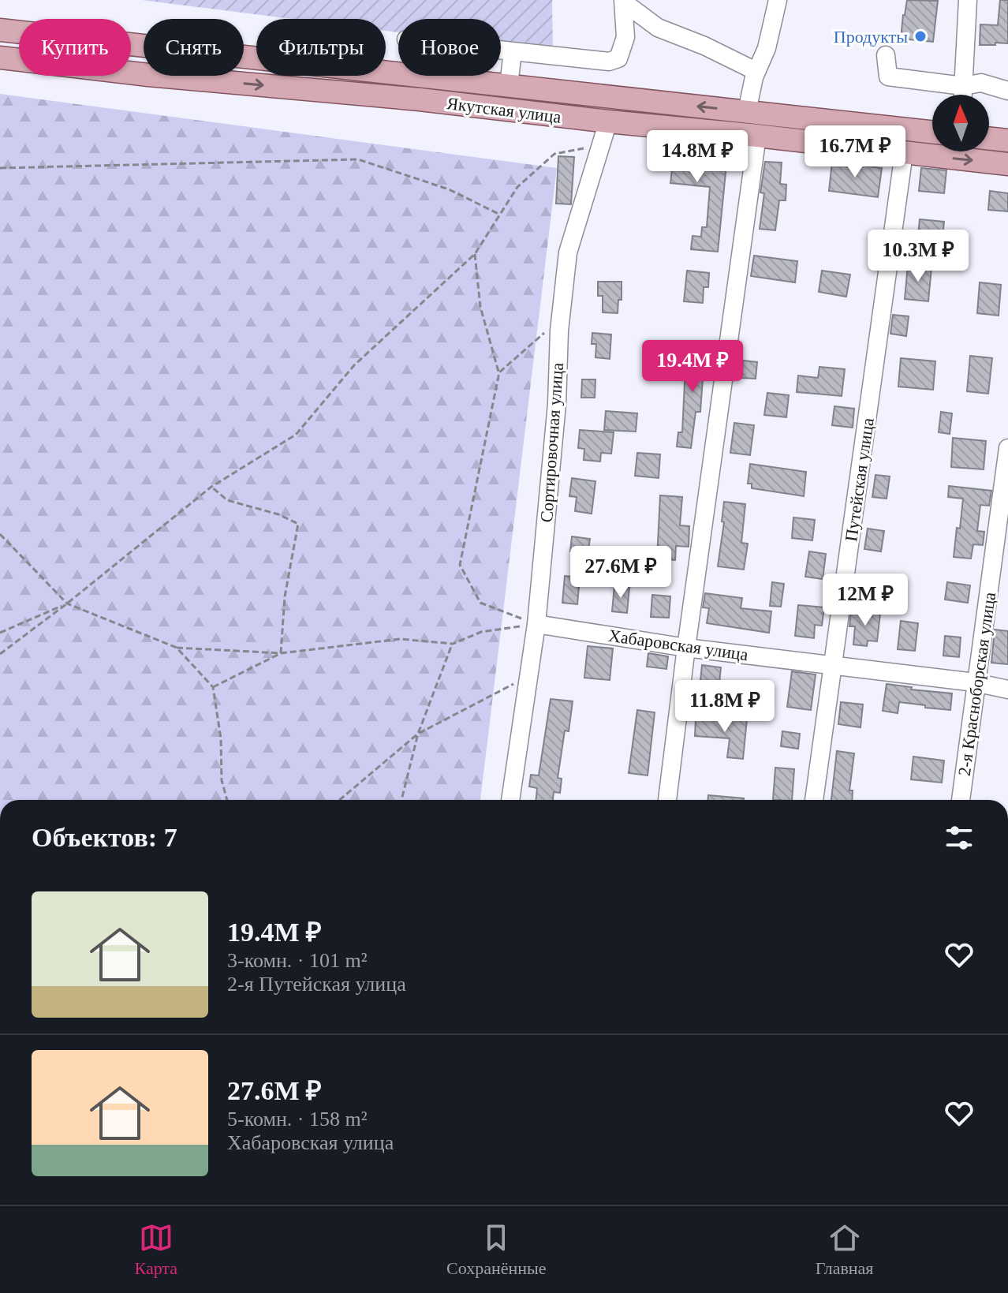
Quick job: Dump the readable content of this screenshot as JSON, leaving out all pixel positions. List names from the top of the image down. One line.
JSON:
{"streets":{"main road":["Якутская улица"],"street":["Сортировочная улица","Путейская улица","Хабаровская улица","2-я Красноборская улица"]},"crossings":[["Якутская улица","Сортировочная улица"],["Якутская улица","Путейская улица"],["Сортировочная улица","Хабаровская улица"],["Путейская улица","Хабаровская улица"],["Хабаровская улица","2-я Красноборская улица"]],"places":["Продукты"],"north":"top","page":{"chip":["Купить","Снять","Фильтры","Новое"],"price":["16.7M ₽","14.8M ₽","10.3M ₽","19.4M ₽","27.6M ₽","12M ₽","11.8M ₽"],"heading":"Объектов: 7","list":[{"name":"19.4M ₽","note":"3-комн. · 101 m² · 2-я Путейская улица"},{"name":"27.6M ₽","note":"5-комн. · 158 m² · Хабаровская улица"}],"tabs":["Карта","Сохранённые","Главная"]}}
